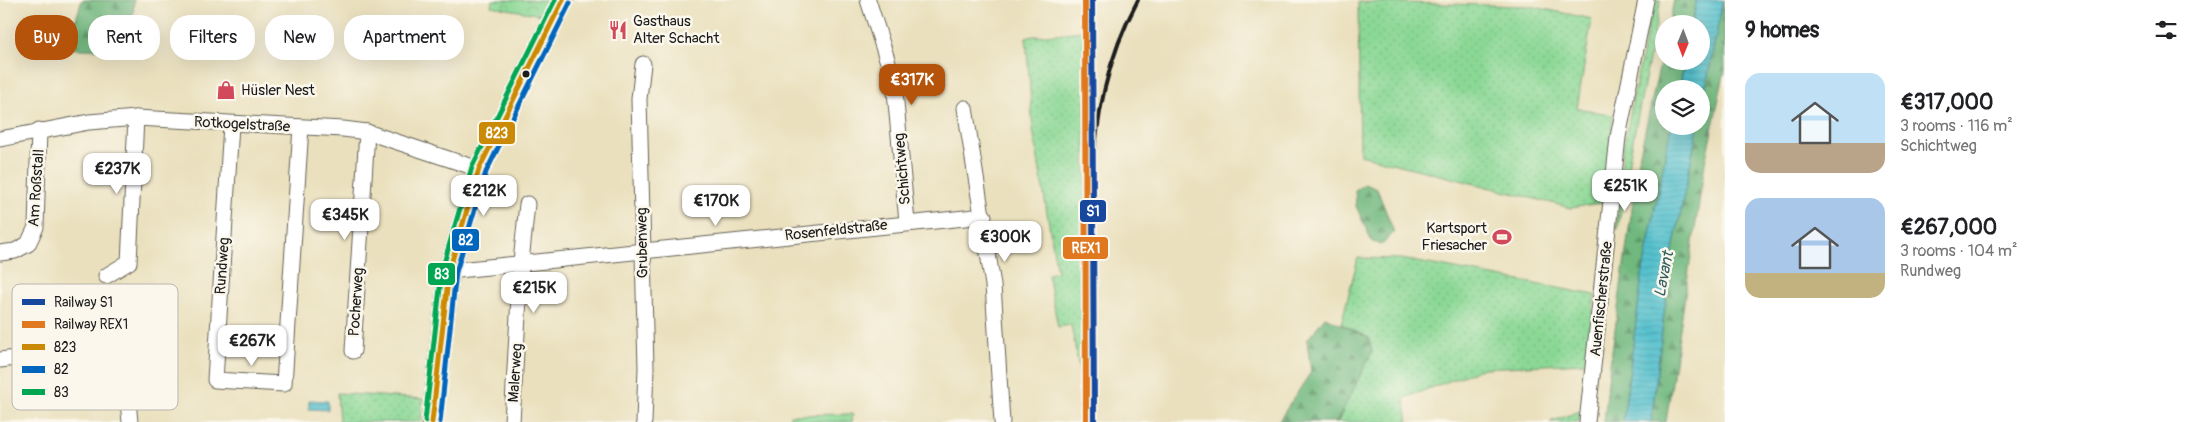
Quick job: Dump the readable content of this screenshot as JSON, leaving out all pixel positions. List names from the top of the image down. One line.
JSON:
{"streets":{"street":["Rotkogelstraße","Schichtweg","Am Roßstall","Rosenfeldstraße","Grubenweg","Rundweg","Auenfischerstraße","Pocherweg","Malerweg"]},"crossings":[["Rotkogelstraße","Am Roßstall"],["Rotkogelstraße","Rundweg"],["Rotkogelstraße","Pocherweg"],["Schichtweg","Rosenfeldstraße"],["Rosenfeldstraße","Grubenweg"],["Rosenfeldstraße","Malerweg"]],"water":["Lavant"],"places":{"restaurant":["Gasthaus Alter Schacht"],"shop":["Hüsler Nest"],"sports":["Kartsport Friesacher"]},"lines":["rail line S1","rail line REX1","transit line 823","transit line 83","transit line 82"],"legend":["Railway S1","Railway REX1","823","82","83"],"north":"bottom","page":{"heading":"9 homes","chip":["Buy","Rent","Filters","New","Apartment"],"list":[{"name":"€317,000","note":"3 rooms · 116 m² · Schichtweg"},{"name":"€267,000","note":"3 rooms · 104 m² · Rundweg"}],"price":["€317K","€237K","€251K","€212K","€170K","€345K","€300K","€215K","€267K"]}}
